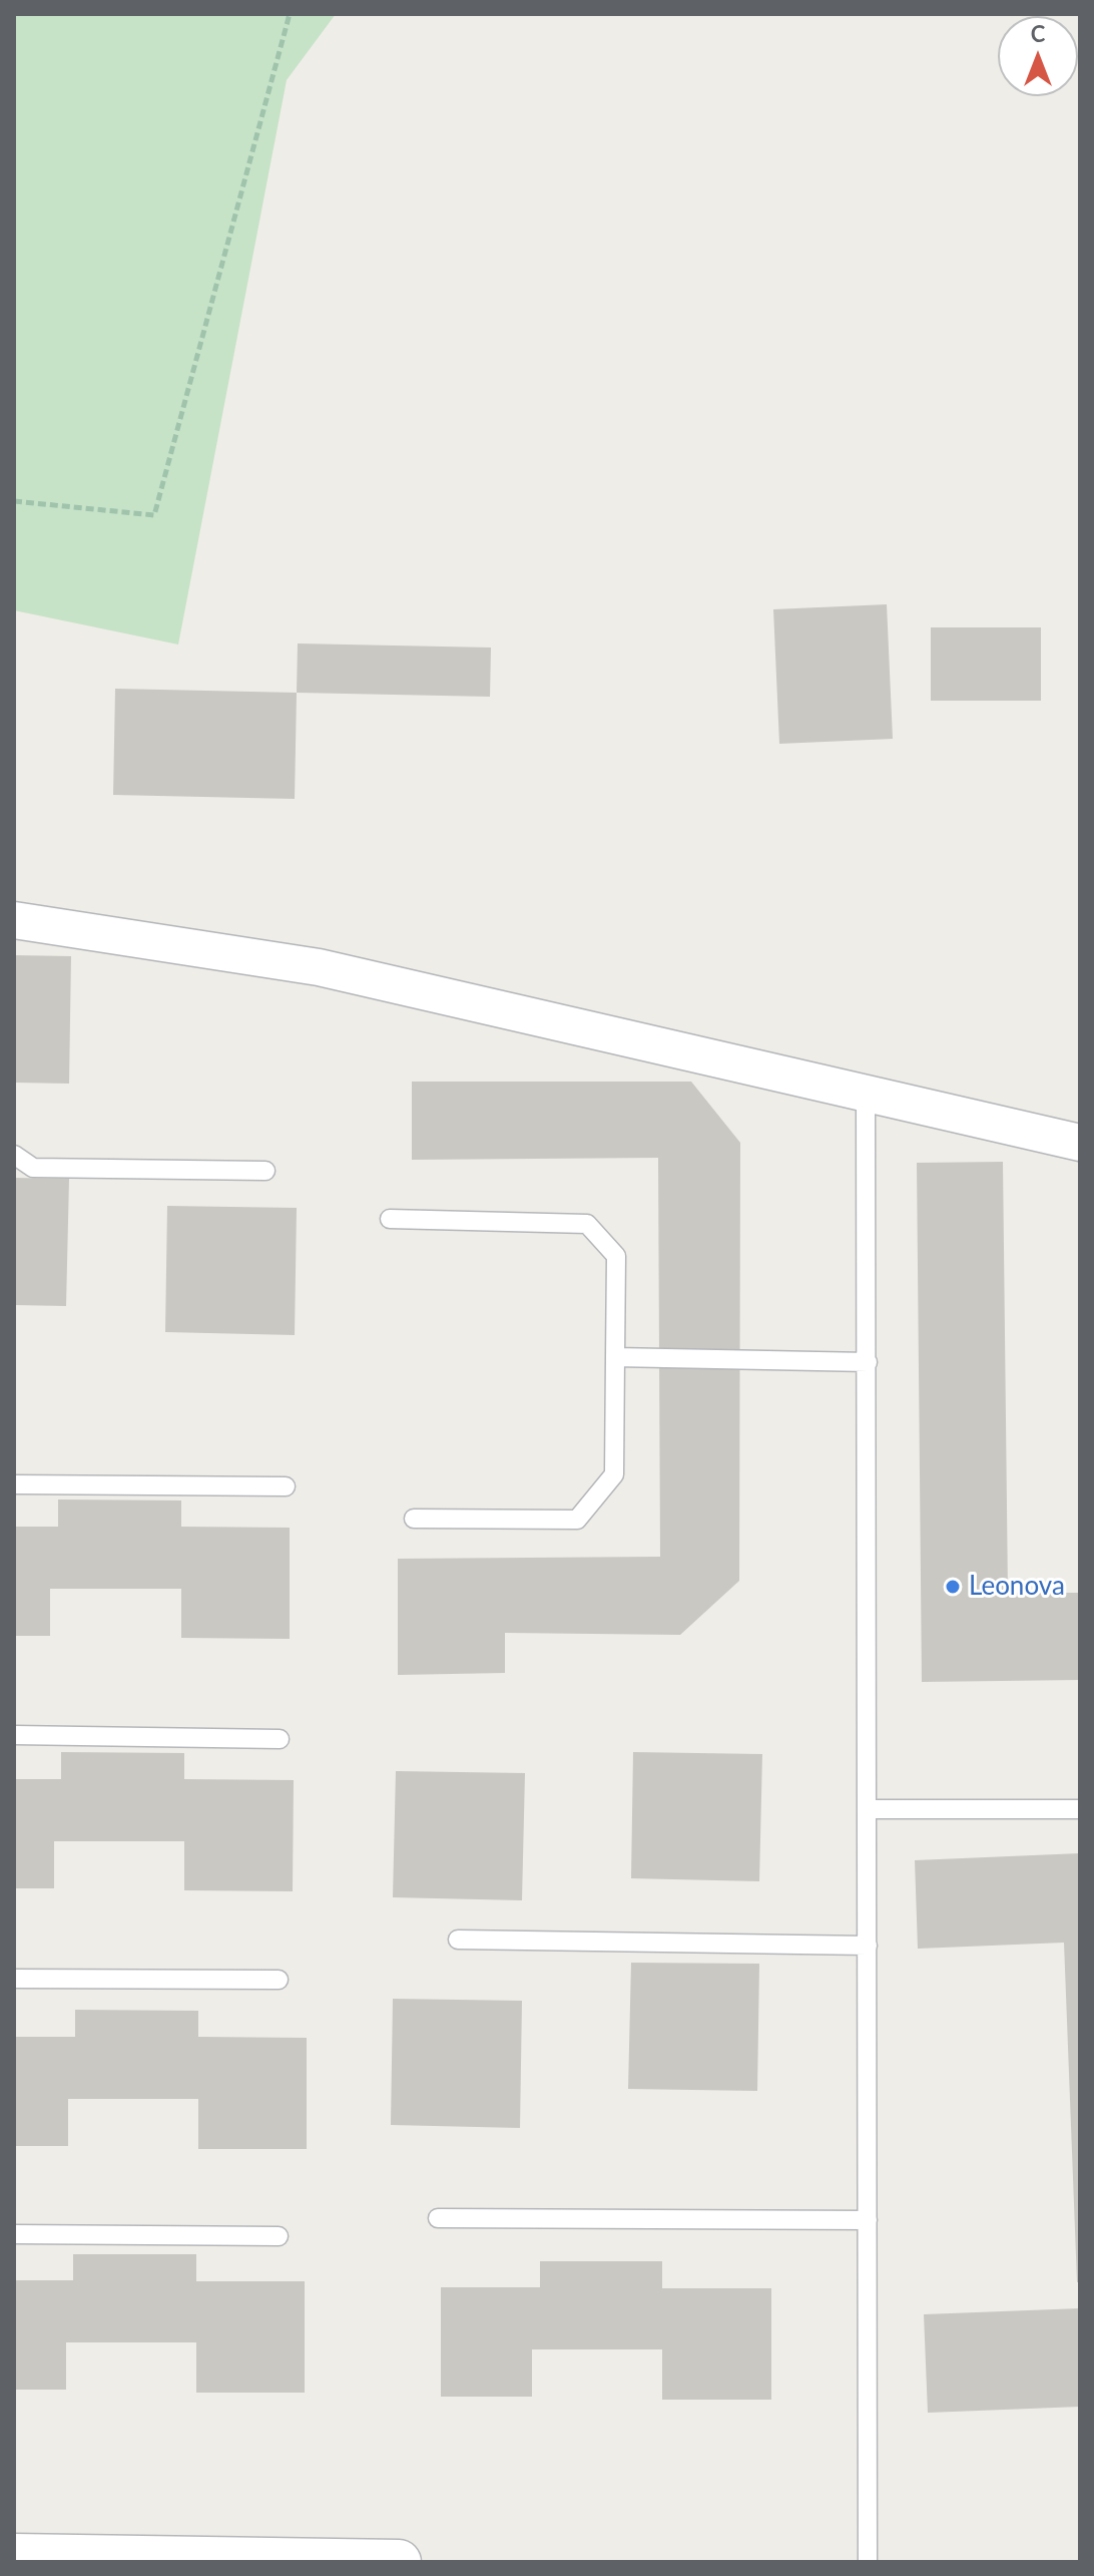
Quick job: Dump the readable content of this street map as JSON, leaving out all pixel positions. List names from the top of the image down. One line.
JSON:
{"places":["Leonova"],"north":"top"}
